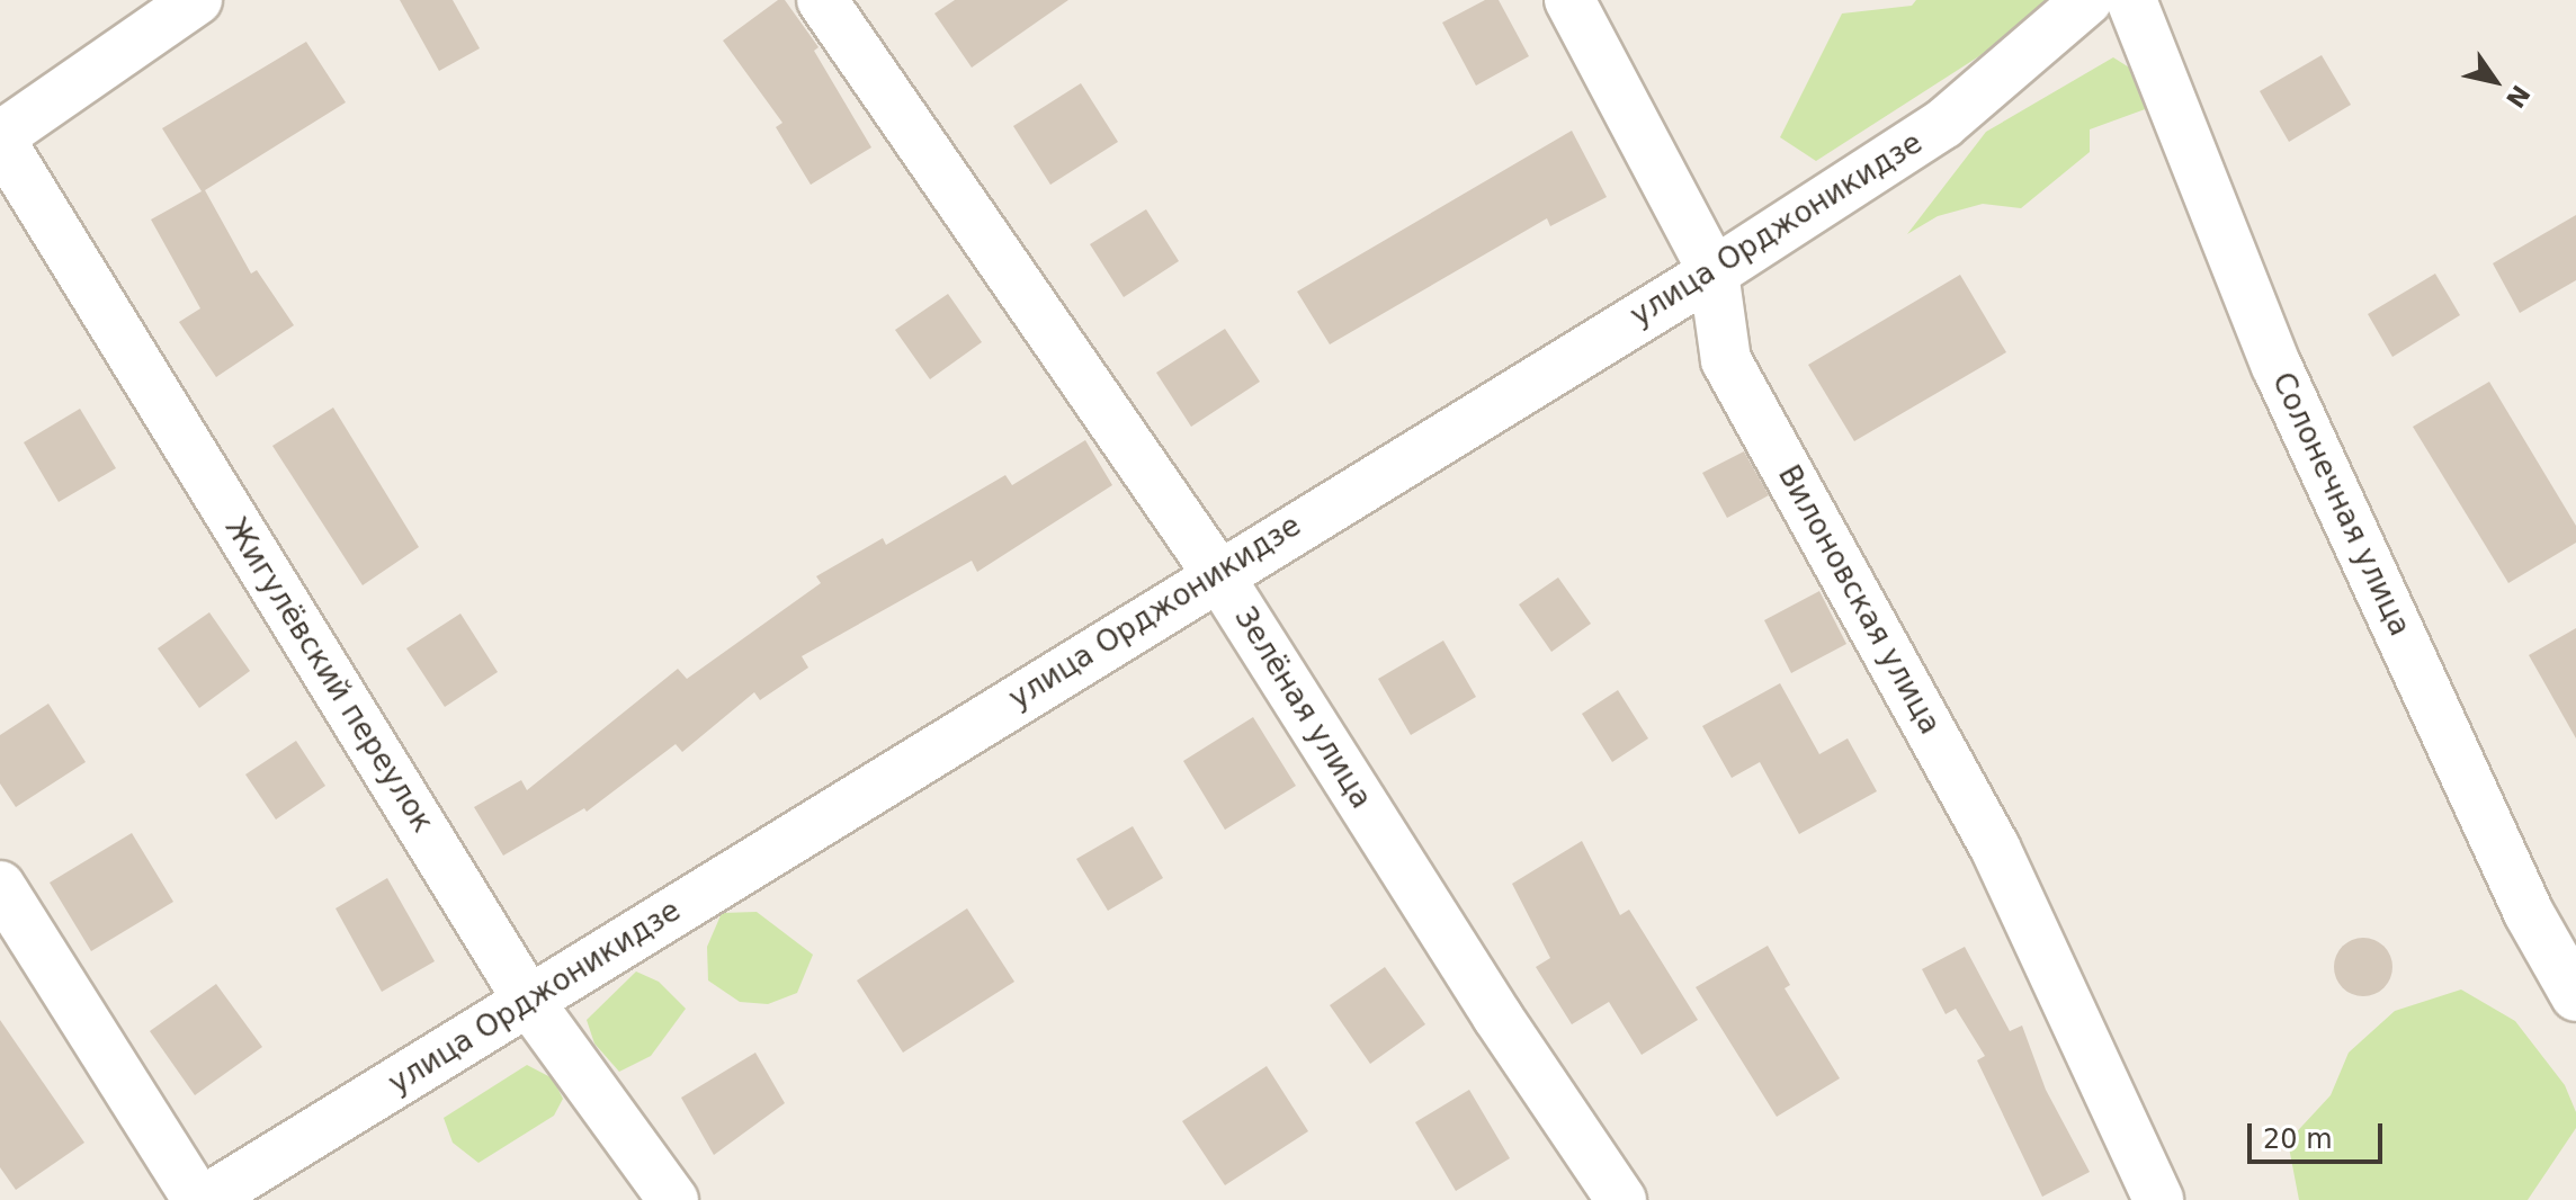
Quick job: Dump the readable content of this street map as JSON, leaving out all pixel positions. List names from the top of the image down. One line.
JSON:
{"streets":{"street":["улица Орджоникидзе","Солонечная улица","Вилоновская улица","Жигулёвский переулок","Зелёная улица"]},"crossings":[["улица Орджоникидзе","Вилоновская улица"],["улица Орджоникидзе","Жигулёвский переулок"],["улица Орджоникидзе","Зелёная улица"]],"scale_bar":"20 m","north":"bottom right"}
